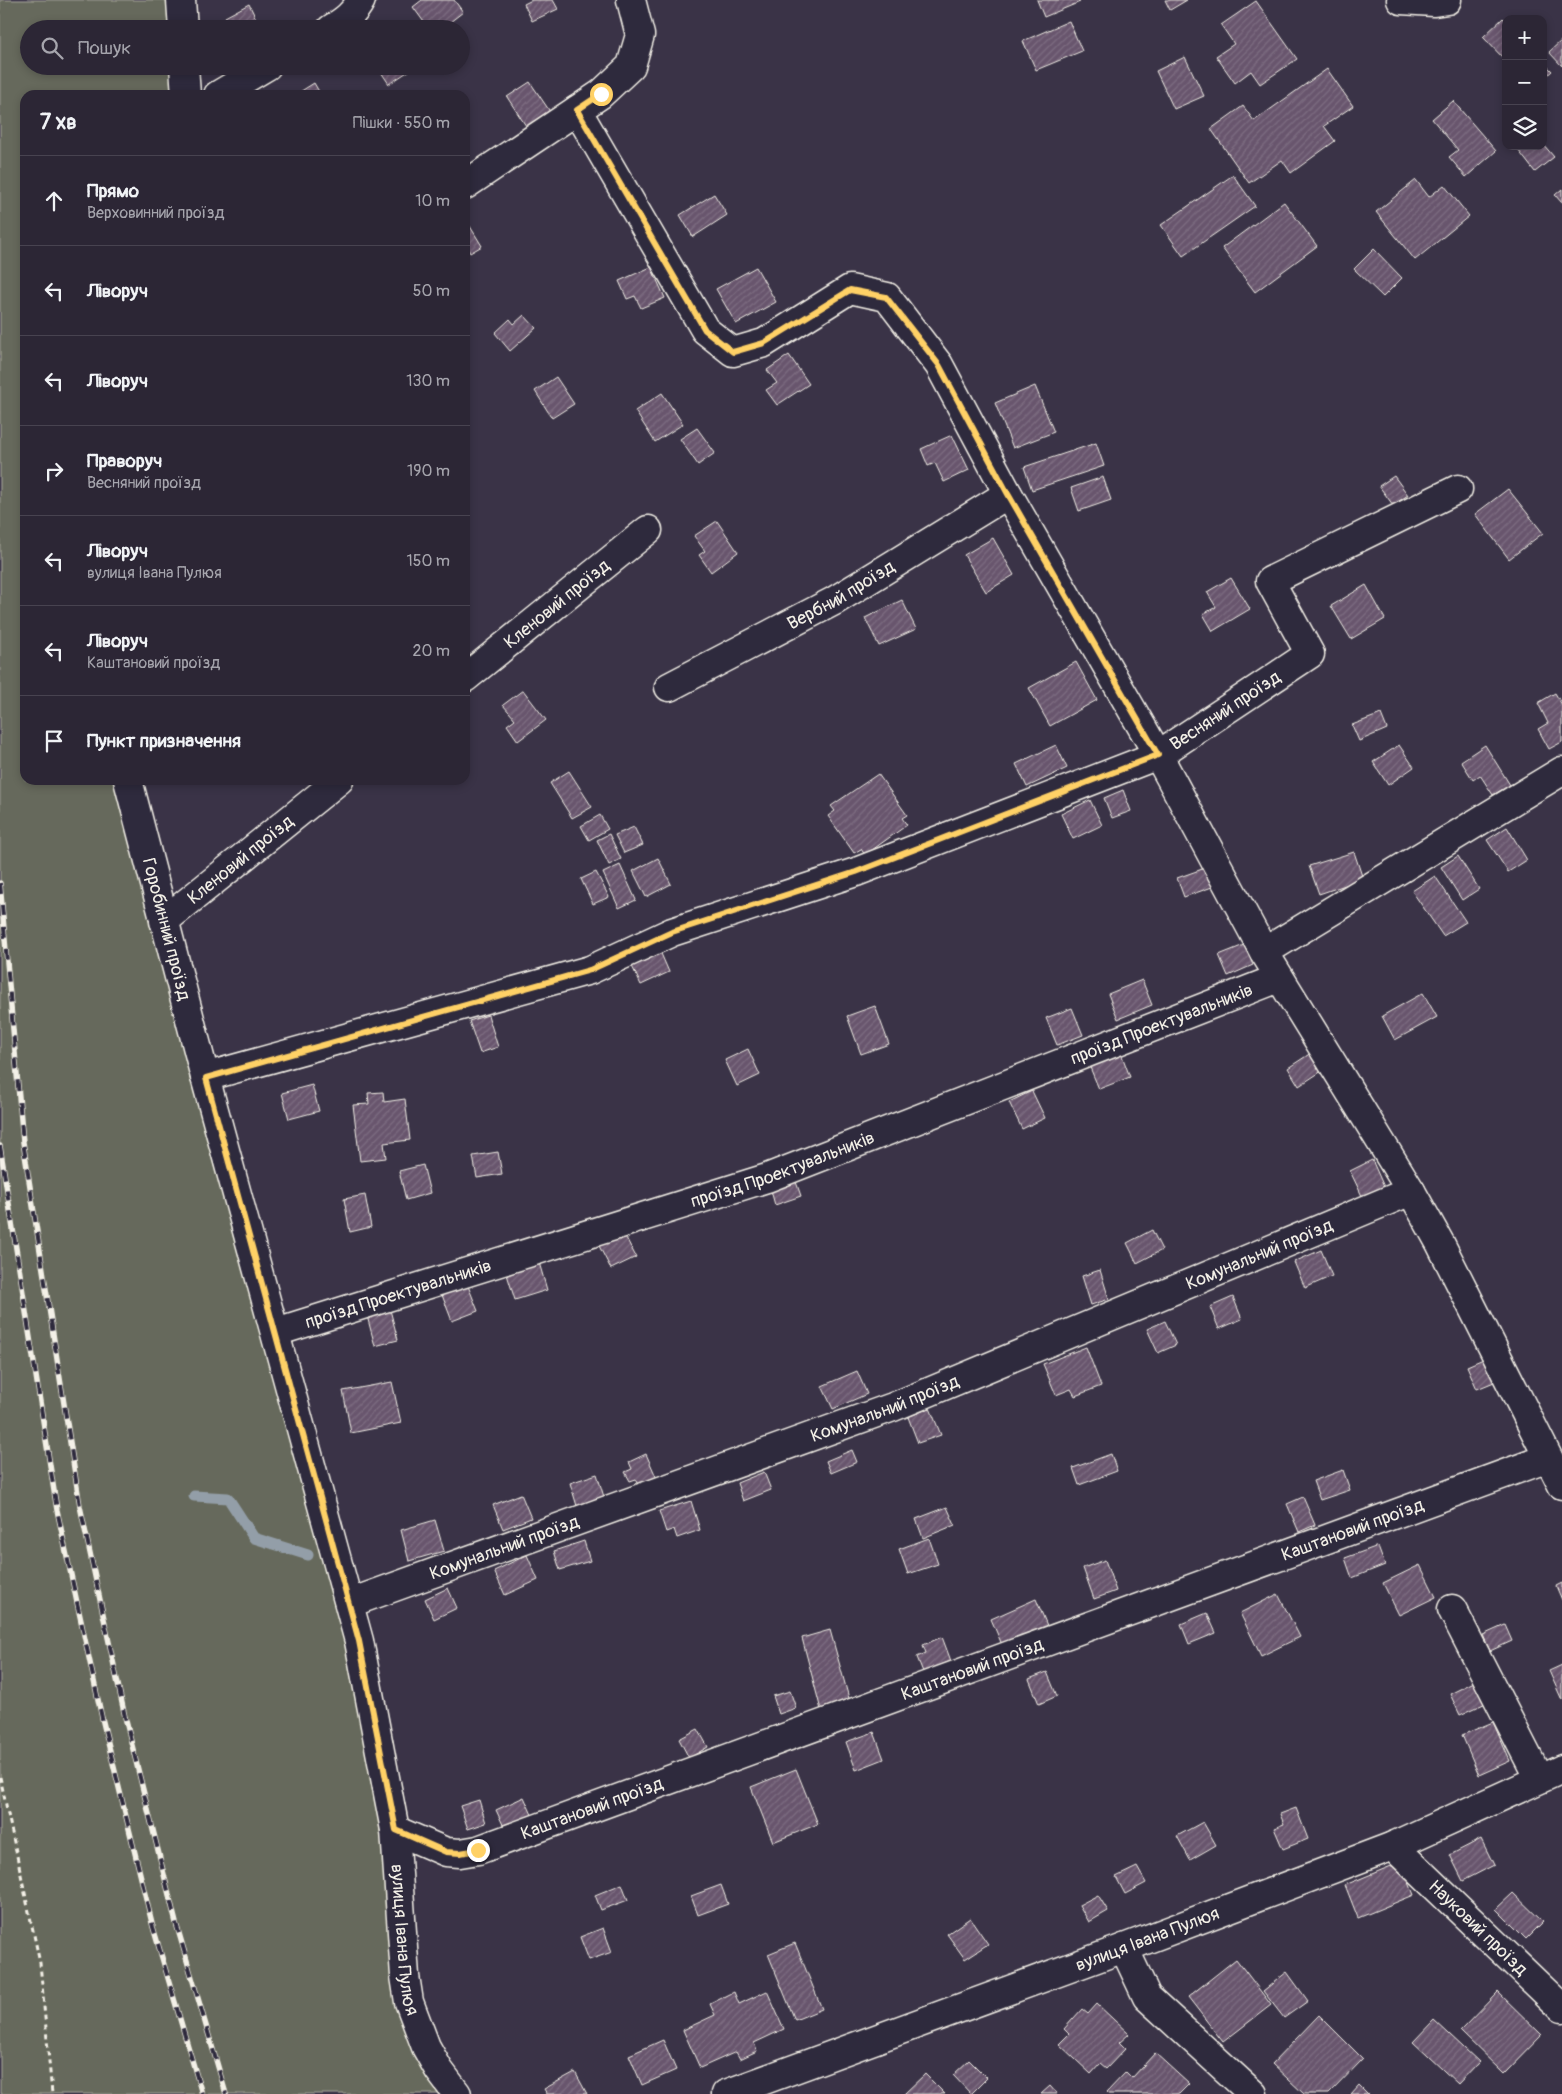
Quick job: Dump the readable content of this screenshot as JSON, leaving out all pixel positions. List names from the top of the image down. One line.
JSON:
{"streets":{"street":["Вербний проїзд","Кленовий проїзд","Весняний проїзд","Горобинний проїзд","проїзд Проектувальників","Комунальний проїзд","Каштановий проїзд","Науковий проїзд","вулиця Івана Пулюя"]},"crossings":[["Кленовий проїзд","Горобинний проїзд"],["Весняний проїзд","Горобинний проїзд"],["Весняний проїзд","вулиця Івана Пулюя"],["Горобинний проїзд","вулиця Івана Пулюя"],["проїзд Проектувальників","вулиця Івана Пулюя"],["Комунальний проїзд","вулиця Івана Пулюя"],["Каштановий проїзд","вулиця Івана Пулюя"],["Науковий проїзд","вулиця Івана Пулюя"]],"page":{"map_buttons":["+","−"],"search":"Пошук","heading":["7 хв","Пішки · 550 m"],"list":[["Прямо","Верховинний проїзд","10 m"],["Ліворуч","50 m"],["Ліворуч","130 m"],["Праворуч","Весняний проїзд","190 m"],["Ліворуч","вулиця Івана Пулюя","150 m"],["Ліворуч","Каштановий проїзд","20 m"],"Пункт призначення"]}}
